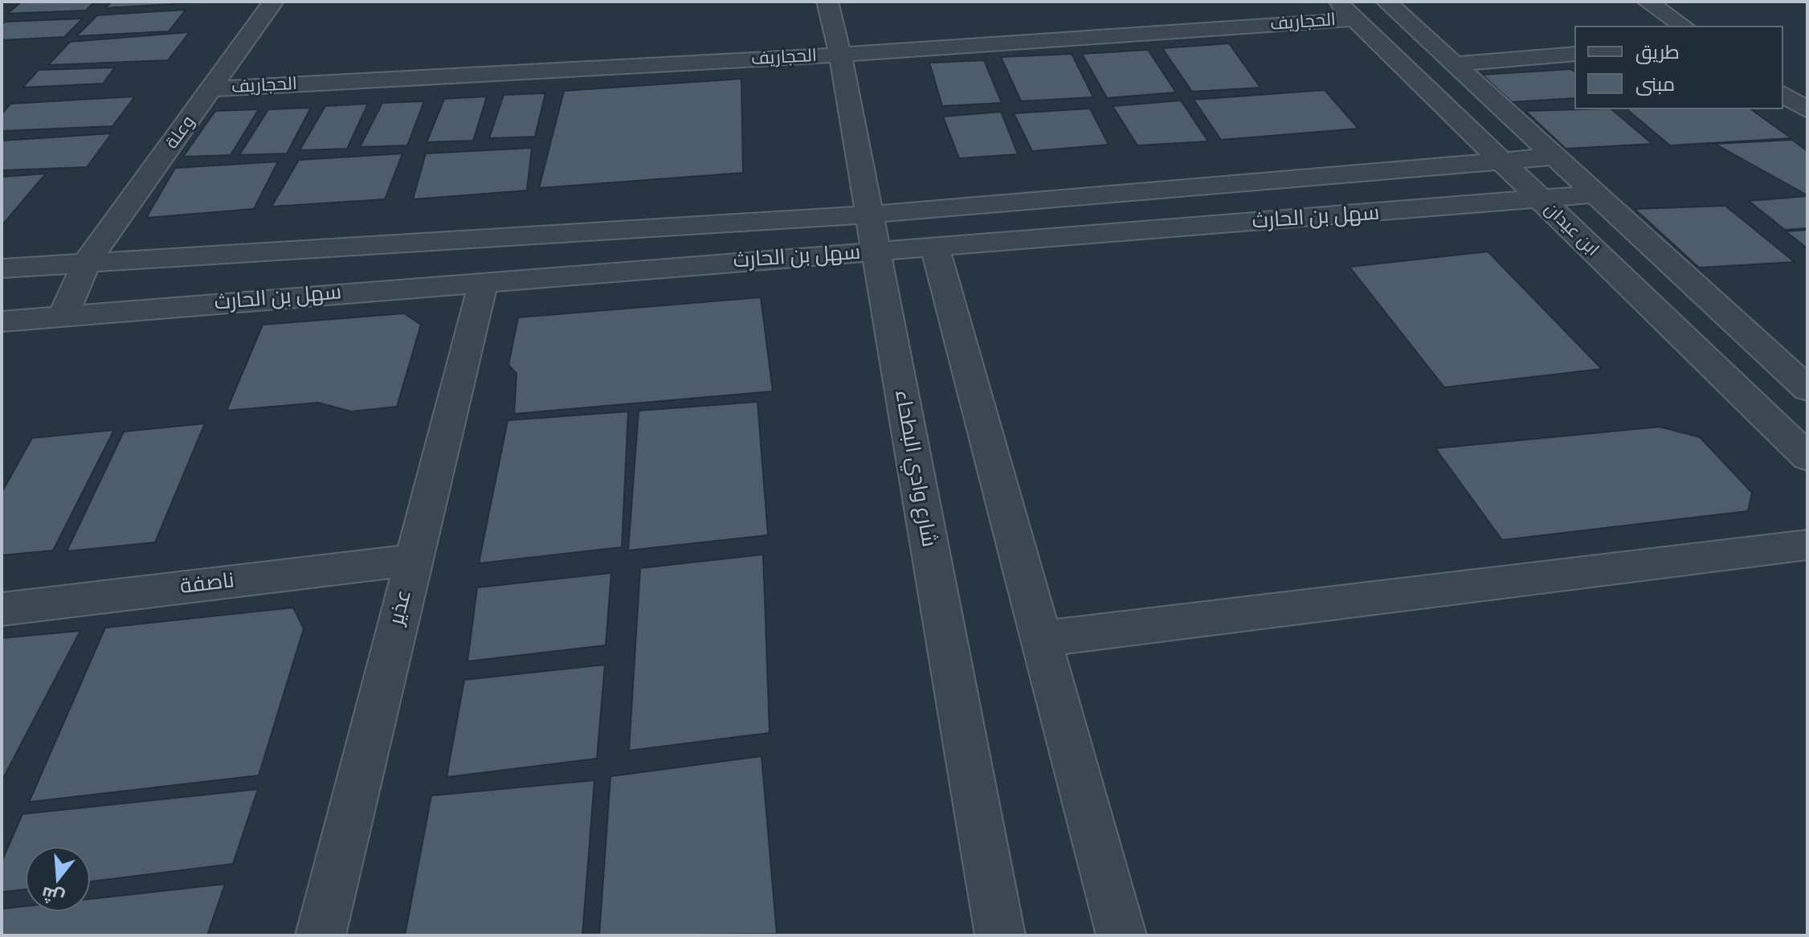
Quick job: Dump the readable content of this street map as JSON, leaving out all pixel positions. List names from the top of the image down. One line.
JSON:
{"streets":{"street":["الحجاريف","وعلة","سهل بن الحارث","ابن عيدان","شارع وادي البطحاء","ناصفة","عذير"]},"crossings":[["الحجاريف","وعلة"],["الحجاريف","ابن عيدان"],["الحجاريف","شارع وادي البطحاء"],["وعلة","سهل بن الحارث"],["سهل بن الحارث","ابن عيدان"],["سهل بن الحارث","شارع وادي البطحاء"],["سهل بن الحارث","عذير"],["ناصفة","عذير"]],"legend":["طريق","مبنى"],"north":"bottom"}
